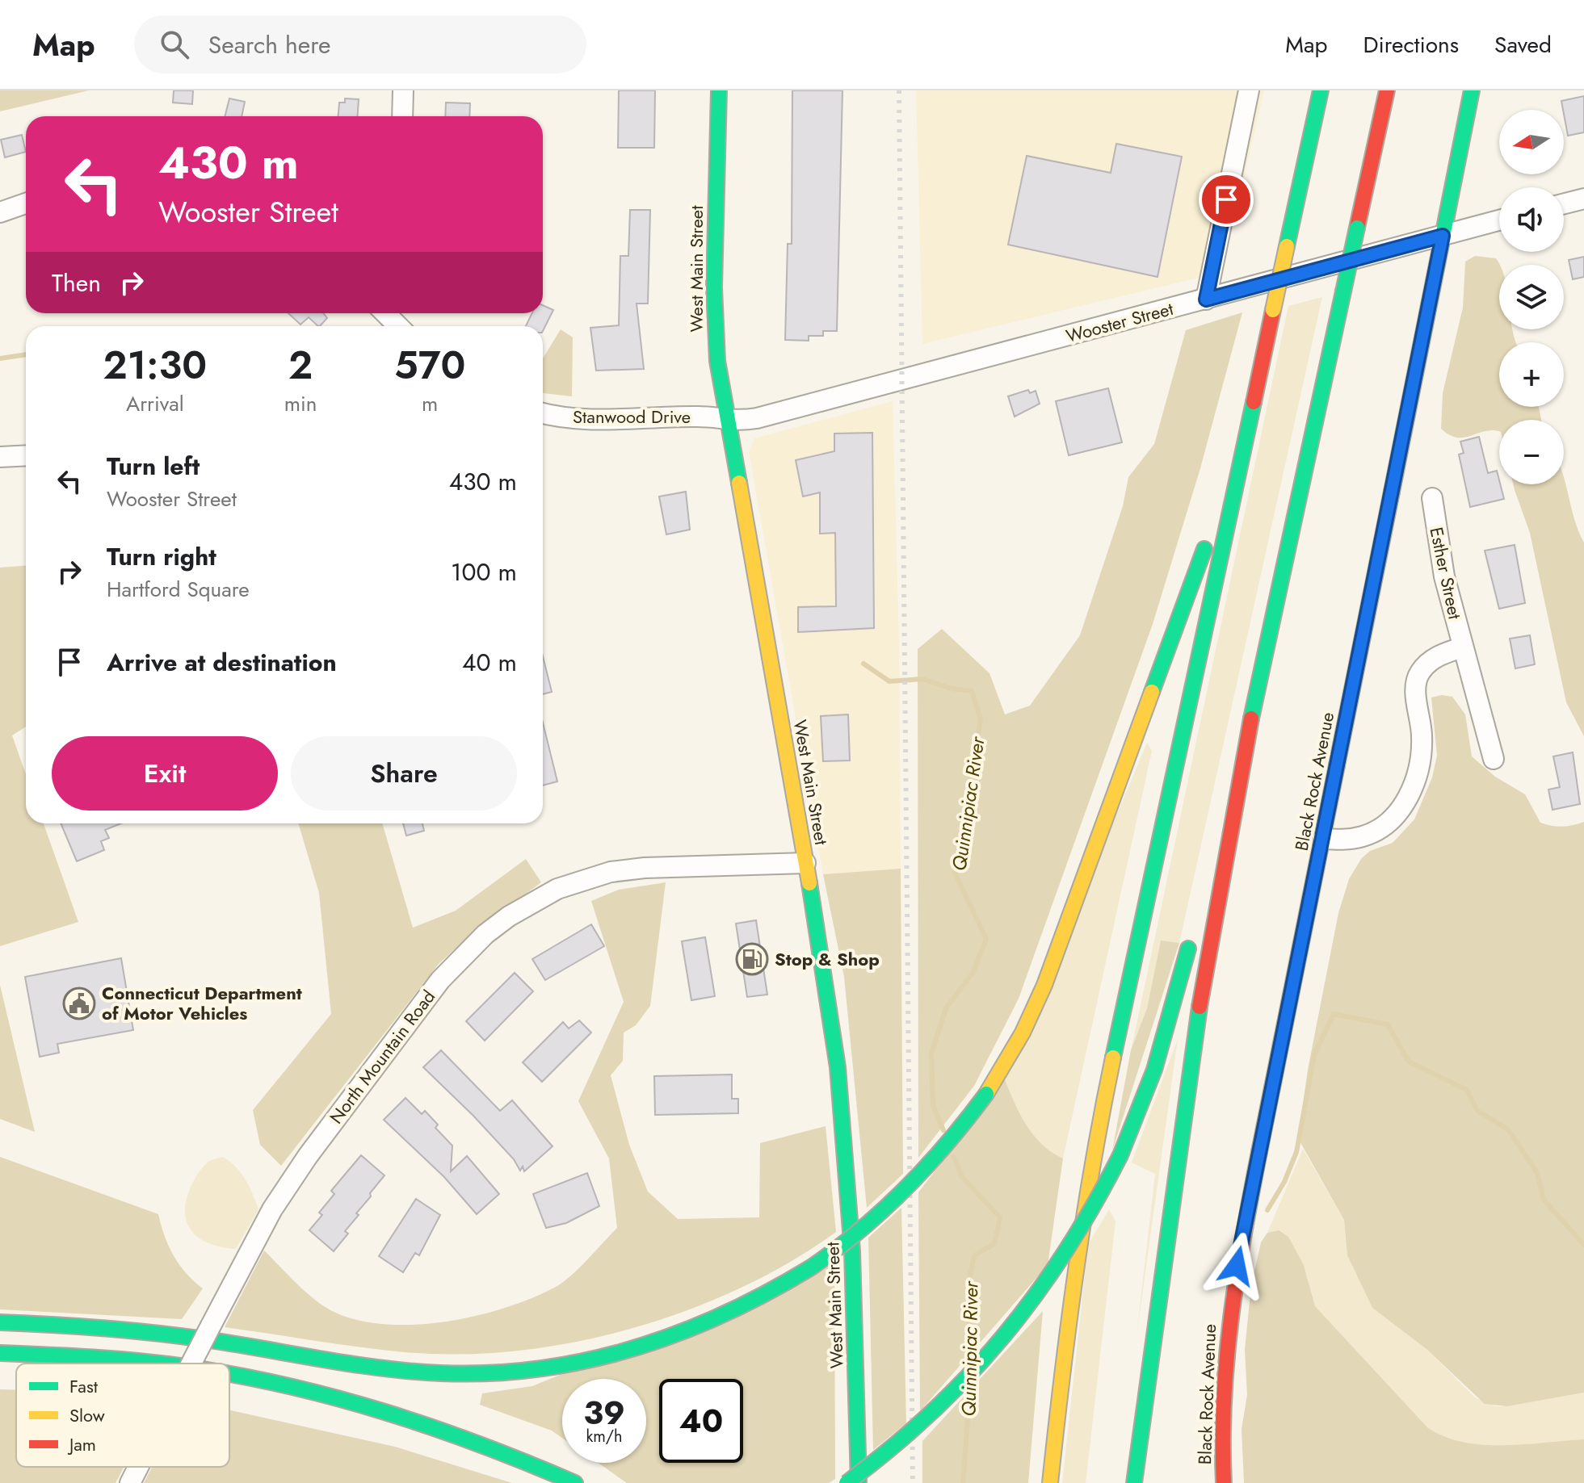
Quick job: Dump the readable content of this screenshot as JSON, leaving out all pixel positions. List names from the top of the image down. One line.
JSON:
{"streets":{"main road":["West Main Street","Black Rock Avenue"],"street":["Wooster Street","Stanwood Drive","Esther Street","North Mountain Road"]},"crossings":[["West Main Street","Wooster Street"],["West Main Street","Stanwood Drive"],["West Main Street","North Mountain Road"],["Wooster Street","Stanwood Drive"],["Wooster Street","Black Rock Avenue"]],"water":["Quinnipiac River"],"places":{"fuel station":["Stop & Shop"],"public building":["Connecticut Department of Motor Vehicles"]},"legend":["Fast","Slow","Jam"],"north":"left","page":{"header":"Map","search":"Search here","nav":["Map","Directions","Saved"],"map_buttons":["+","−"],"turn":["430 m","Wooster Street"],"then":"Then","eta":["21:30","Arrival","2","min","570","m"],"list":[{"name":"Turn left","note":"Wooster Street","value":"430 m"},{"name":"Turn right","note":"Hartford Square","value":"100 m"},{"name":"Arrive at destination","value":"40 m"}],"buttons":["Exit","Share"],"speed":"39 km/h","limit":"40"}}
